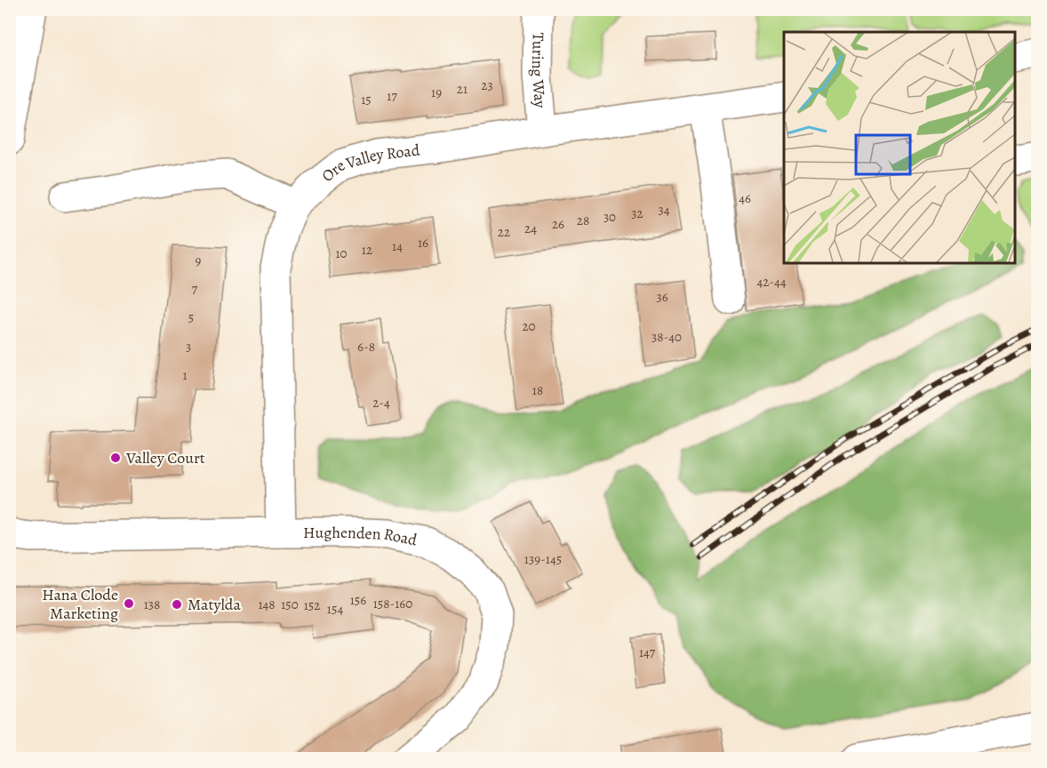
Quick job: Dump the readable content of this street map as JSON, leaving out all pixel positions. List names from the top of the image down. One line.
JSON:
{"streets":{"street":["Turing Way","Ore Valley Road","Hughenden Road"]},"crossings":[["Turing Way","Ore Valley Road"],["Ore Valley Road","Hughenden Road"]],"places":["Valley Court","Hana Clode Marketing","Matylda"],"house_numbers":["23","21","19","17","15","46","34","32","30","28","26","24","22","16","14","12","10","9","42-44","7","36","5","20","38-40","3","6-8","1","18","2-4","139-145","156","158-160","138","148","150","152","154","147"]}
